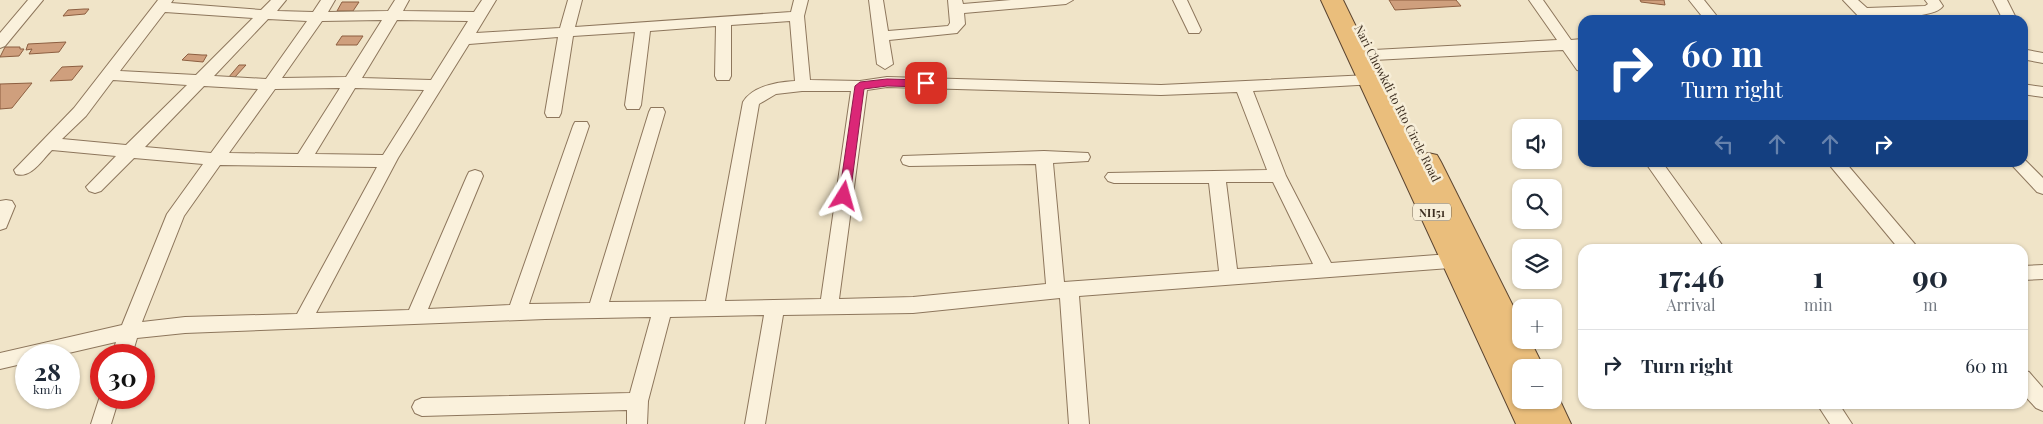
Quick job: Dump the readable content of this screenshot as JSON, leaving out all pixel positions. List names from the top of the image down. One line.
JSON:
{"streets":{"highway":["Nari Chowkdi to Rto Circle Road","NH51"]},"crossings":[["Nari Chowkdi to Rto Circle Road","NH51"]],"page":{"turn":["60 m","Turn right"],"map_buttons":["+","−"],"eta":["17:46","Arrival","1","min","90","m"],"list":[{"name":"Turn right","value":"60 m"}],"speed":"28 km/h","limit":"30"}}
